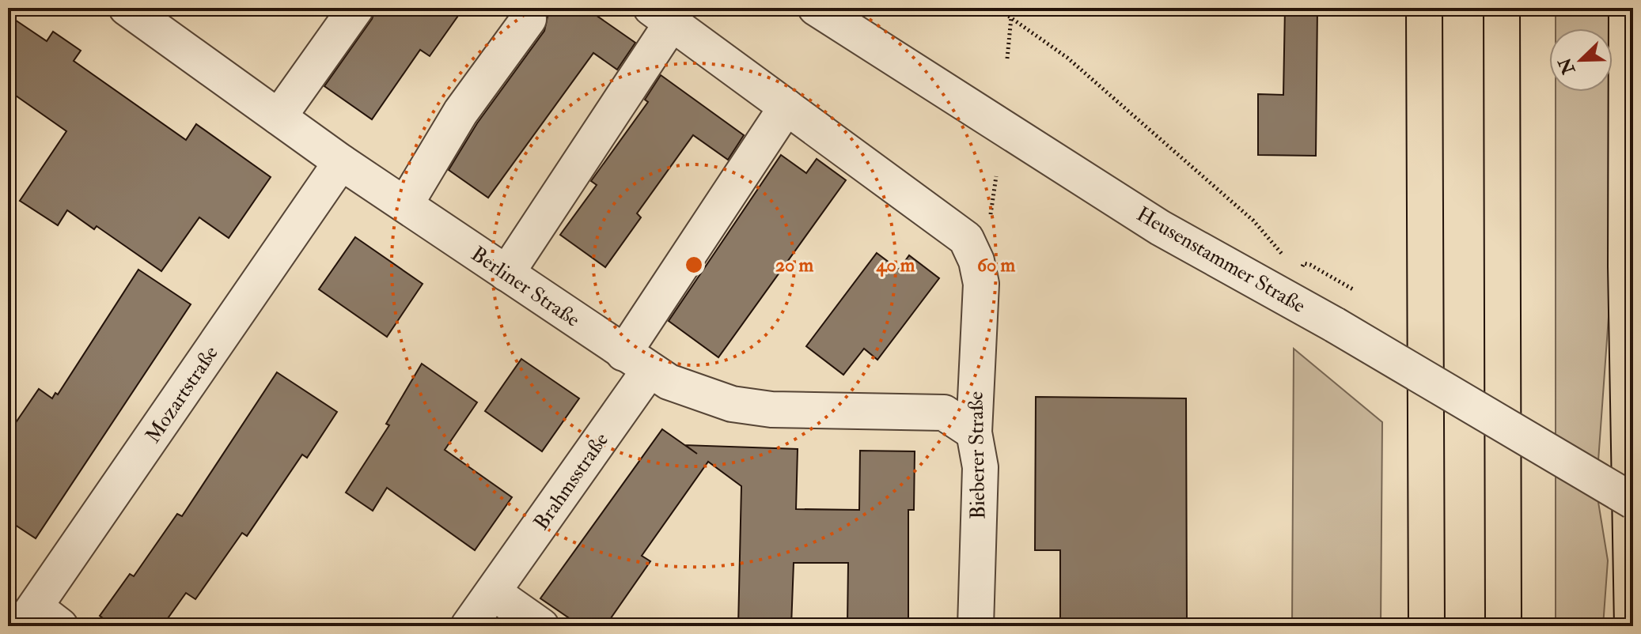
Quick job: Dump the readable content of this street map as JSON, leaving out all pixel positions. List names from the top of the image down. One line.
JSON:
{"streets":{"street":["Heusenstammer Straße","Berliner Straße","Mozartstraße","Bieberer Straße","Brahmsstraße"]},"crossings":[["Berliner Straße","Mozartstraße"],["Berliner Straße","Bieberer Straße"],["Berliner Straße","Brahmsstraße"],["Bieberer Straße","Brahmsstraße"]],"north":"bottom left","rings":["20 m","40 m","60 m"]}
